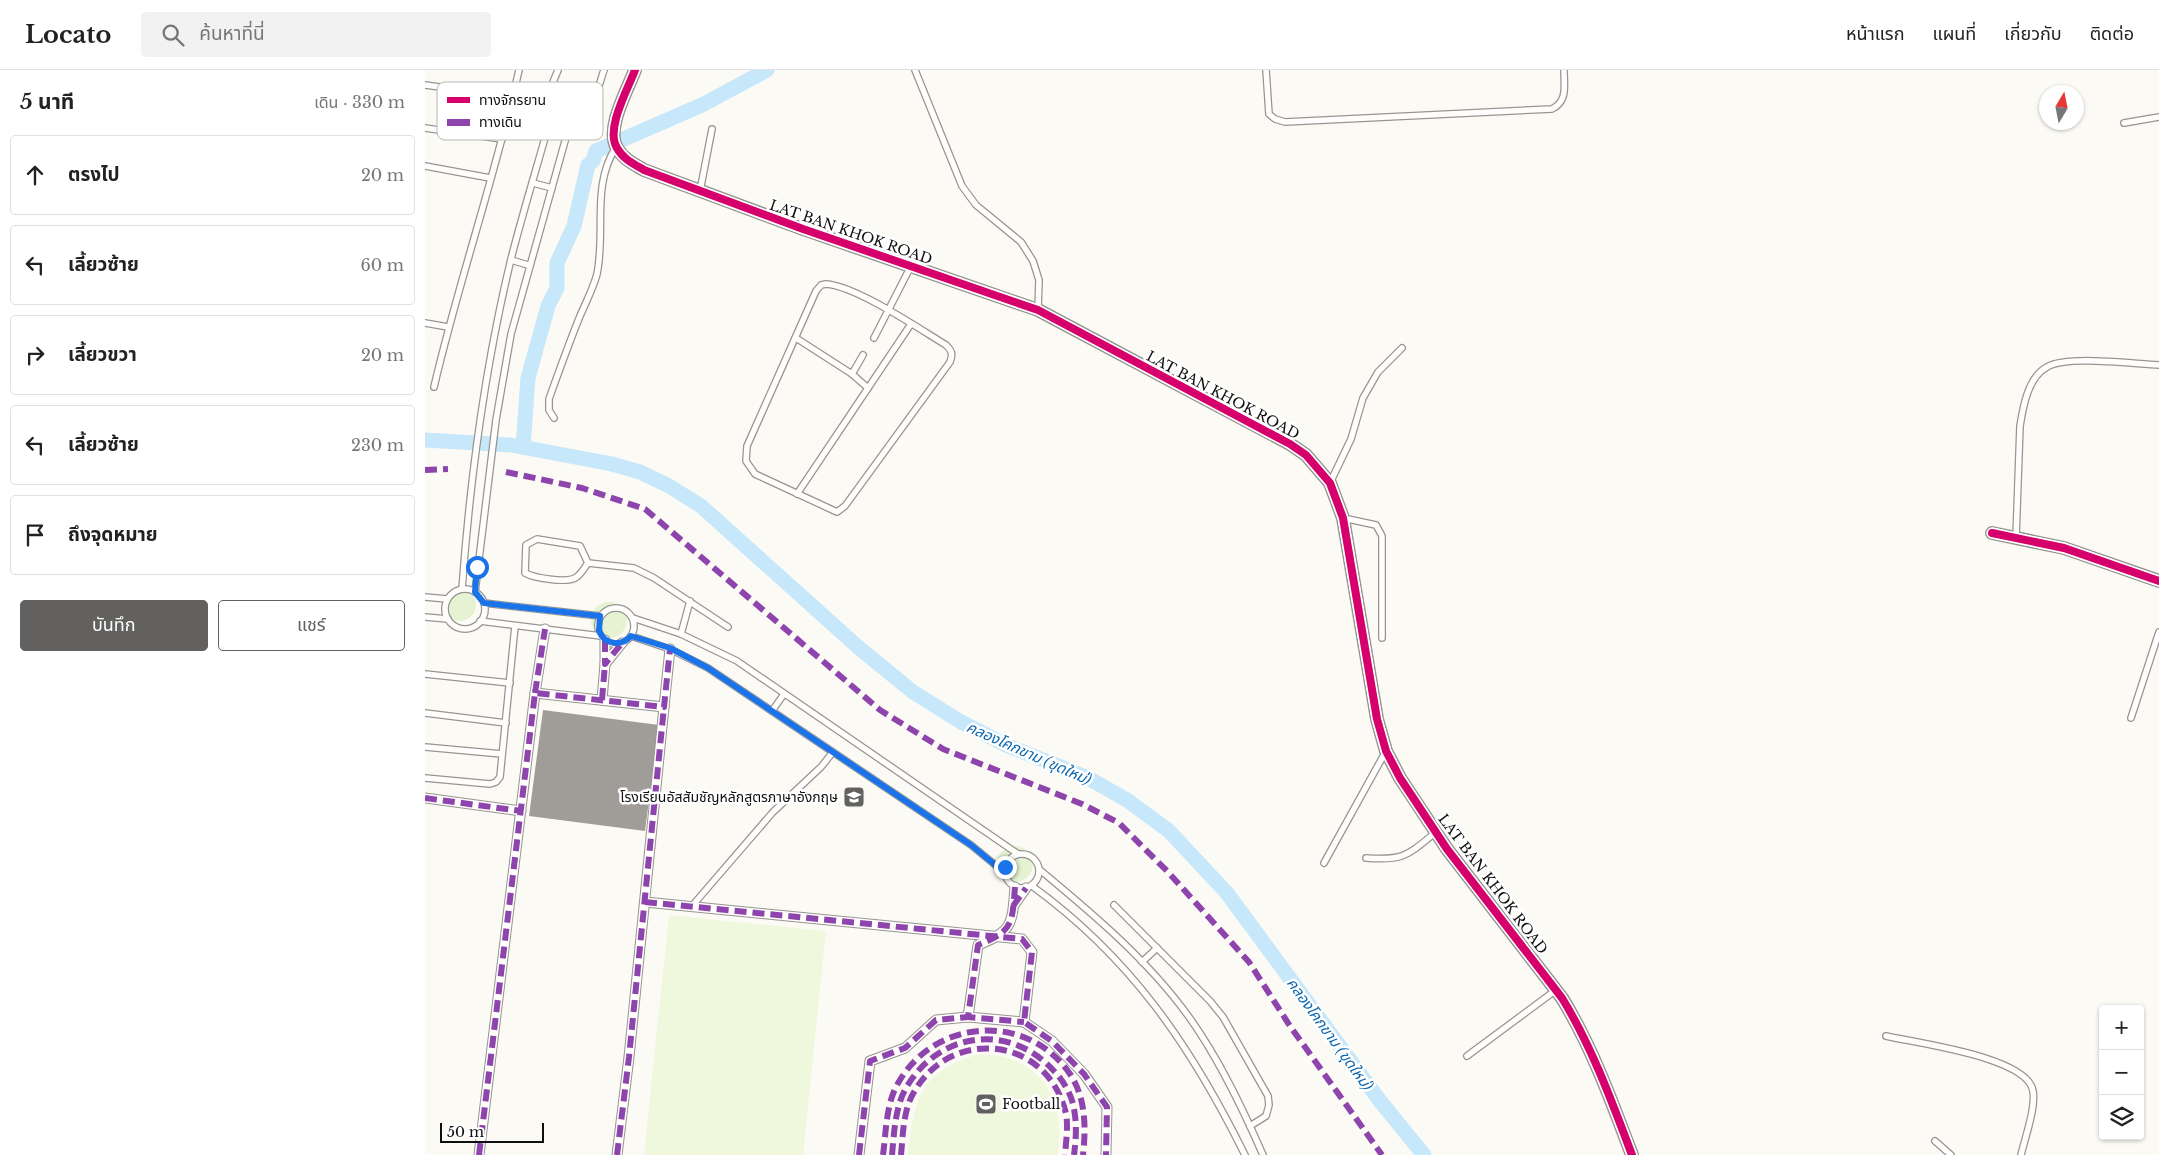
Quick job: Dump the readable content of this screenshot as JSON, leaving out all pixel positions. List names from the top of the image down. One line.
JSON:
{"streets":{"street":["LAT BAN KHOK ROAD"]},"water":["คลองโคกขาม (ขุดใหม่)"],"places":{"school or university":["โรงเรียนอัสสัมชัญหลักสูตรภาษาอังกฤษ"],"sports":["Football"]},"legend":["ทางจักรยาน","ทางเดิน"],"scale_bar":"50 m","north":"top","page":{"header":"Locato","search":"ค้นหาที่นี่","nav":["หน้าแรก","แผนที่","เกี่ยวกับ","ติดต่อ"],"heading":["5 นาที","เดิน · 330 m"],"list":[["ตรงไป","20 m"],["เลี้ยวซ้าย","60 m"],["เลี้ยวขวา","20 m"],["เลี้ยวซ้าย","230 m"],"ถึงจุดหมาย"],"buttons":["บันทึก","แชร์"],"map_buttons":["+","−"],"scale":"50 m"}}
